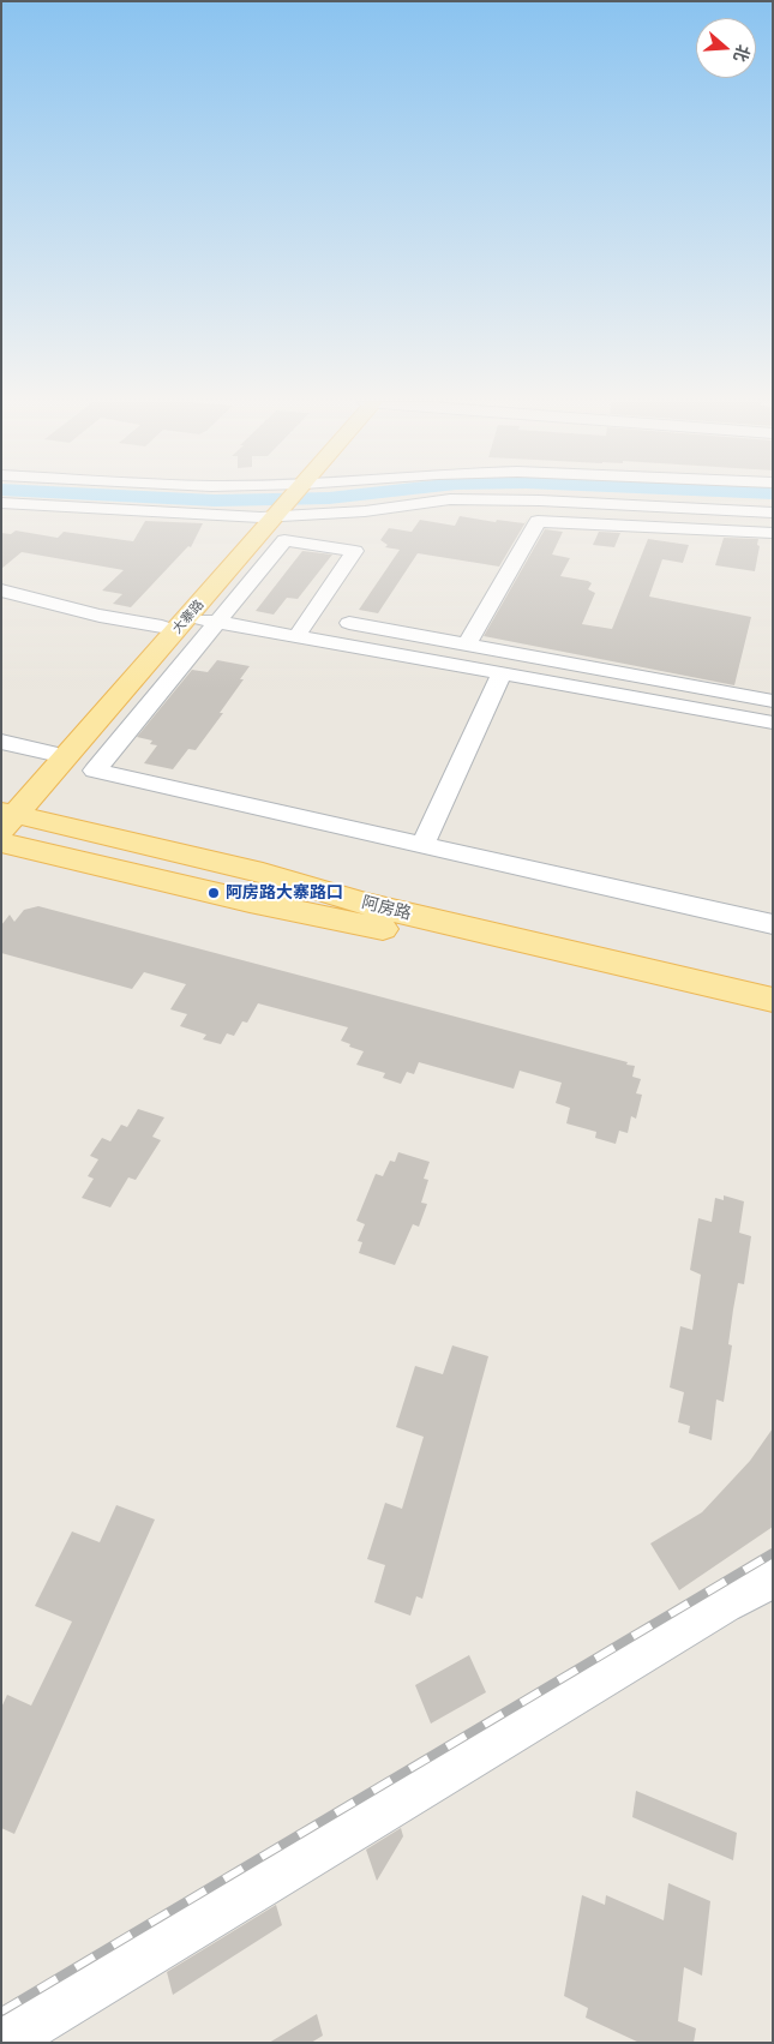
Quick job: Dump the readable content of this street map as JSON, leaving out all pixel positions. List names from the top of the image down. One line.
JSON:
{"streets":{"main road":["大寨路","阿房路"]},"crossings":[["大寨路","阿房路"]],"places":["阿房路大寨路口"],"north":"right"}
